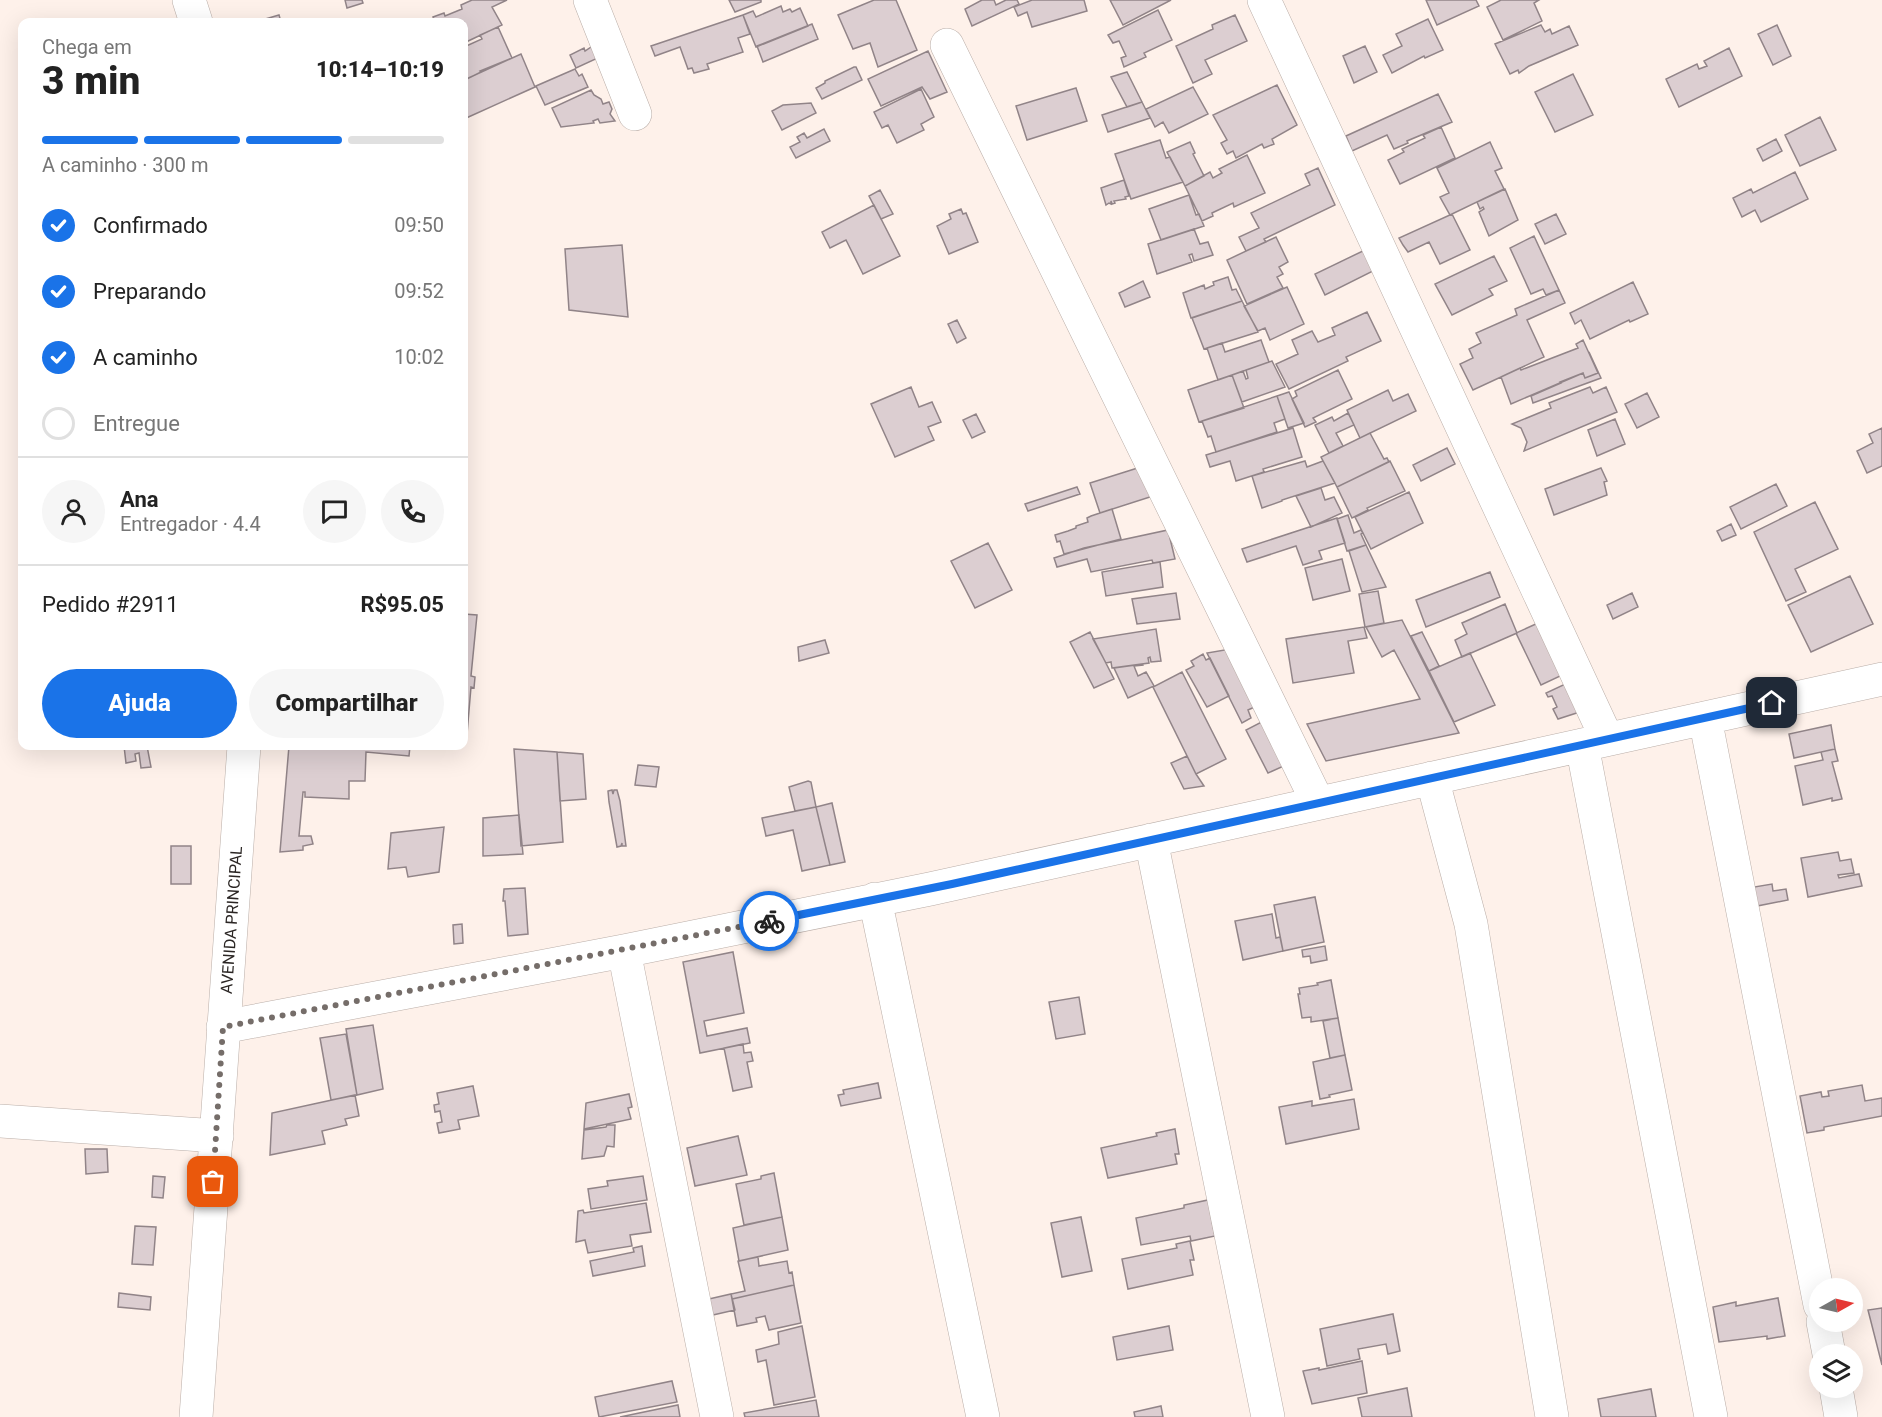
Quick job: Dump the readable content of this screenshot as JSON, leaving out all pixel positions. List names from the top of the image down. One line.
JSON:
{"streets":{"street":["AVENIDA PRINCIPAL"]},"north":"right","page":{"heading":["3 min","Chega em","10:14–10:19"],"panel":["Ana","Entregador · 4.4","Pedido #2911","R$95.05"],"bar":"A caminho · 300 m","list":[["Confirmado","09:50"],["Preparando","09:52"],["A caminho","10:02"],"Entregue"],"buttons":["Ajuda","Compartilhar"]}}
